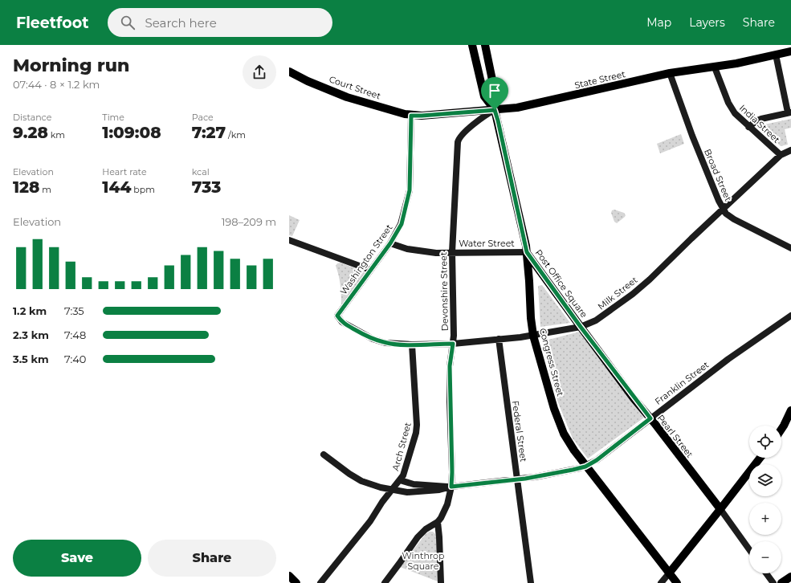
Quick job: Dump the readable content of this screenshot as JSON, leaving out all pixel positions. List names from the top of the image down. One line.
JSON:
{"streets":{"main road":["State Street","Court Street","India Street","Broad Street","Water Street","Washington Street","Post Office Square","Devonshire Street","Milk Street","Congress Street","Franklin Street","Federal Street","Pearl Street","Arch Street"]},"crossings":[["State Street","Court Street"],["State Street","India Street"],["State Street","Broad Street"],["State Street","Washington Street"],["State Street","Devonshire Street"],["State Street","Congress Street"],["Court Street","Washington Street"],["India Street","Milk Street"],["Broad Street","Milk Street"],["Water Street","Washington Street"],["Water Street","Post Office Square"],["Water Street","Devonshire Street"],["Water Street","Congress Street"],["Washington Street","Milk Street"],["Post Office Square","Milk Street"],["Post Office Square","Congress Street"],["Post Office Square","Pearl Street"],["Devonshire Street","Milk Street"],["Devonshire Street","Congress Street"],["Devonshire Street","Franklin Street"],["Milk Street","Congress Street"],["Milk Street","Federal Street"],["Milk Street","Pearl Street"],["Milk Street","Arch Street"],["Congress Street","Franklin Street"],["Franklin Street","Federal Street"],["Franklin Street","Pearl Street"],["Franklin Street","Arch Street"]],"parks":["Winthrop Square"],"page":{"header":"Fleetfoot","search":"Search here","nav":["Map","Layers","Share"],"heading":["Morning run","07:44 · 8 × 1.2 km"],"stats":[["Distance","9.28 km"],["Time","1:09:08"],["Pace","7:27 /km"],["Elevation","128 m"],["Heart rate","144 bpm"],["kcal","733"]],"chart":["Elevation","198–209 m"],"list":[{"name":"1.2 km","note":"7:35"},{"name":"2.3 km","note":"7:48"},{"name":"3.5 km","note":"7:40"}],"map_buttons":["+","−"],"buttons":["Save","Share"]}}
